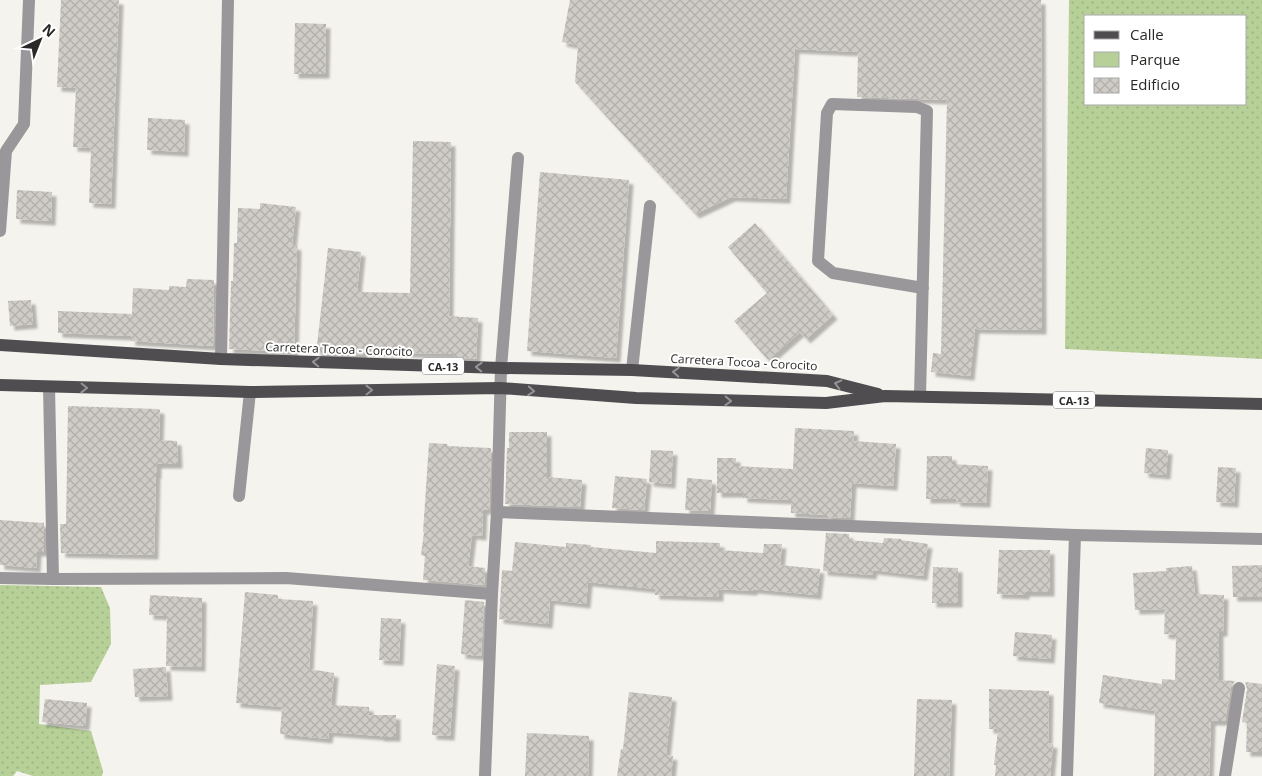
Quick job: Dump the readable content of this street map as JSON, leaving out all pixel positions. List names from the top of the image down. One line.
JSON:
{"streets":{"main road":["Carretera Tocoa - Corocito","CA-13"]},"legend":["Calle","Parque","Edificio"],"north":"top right"}
